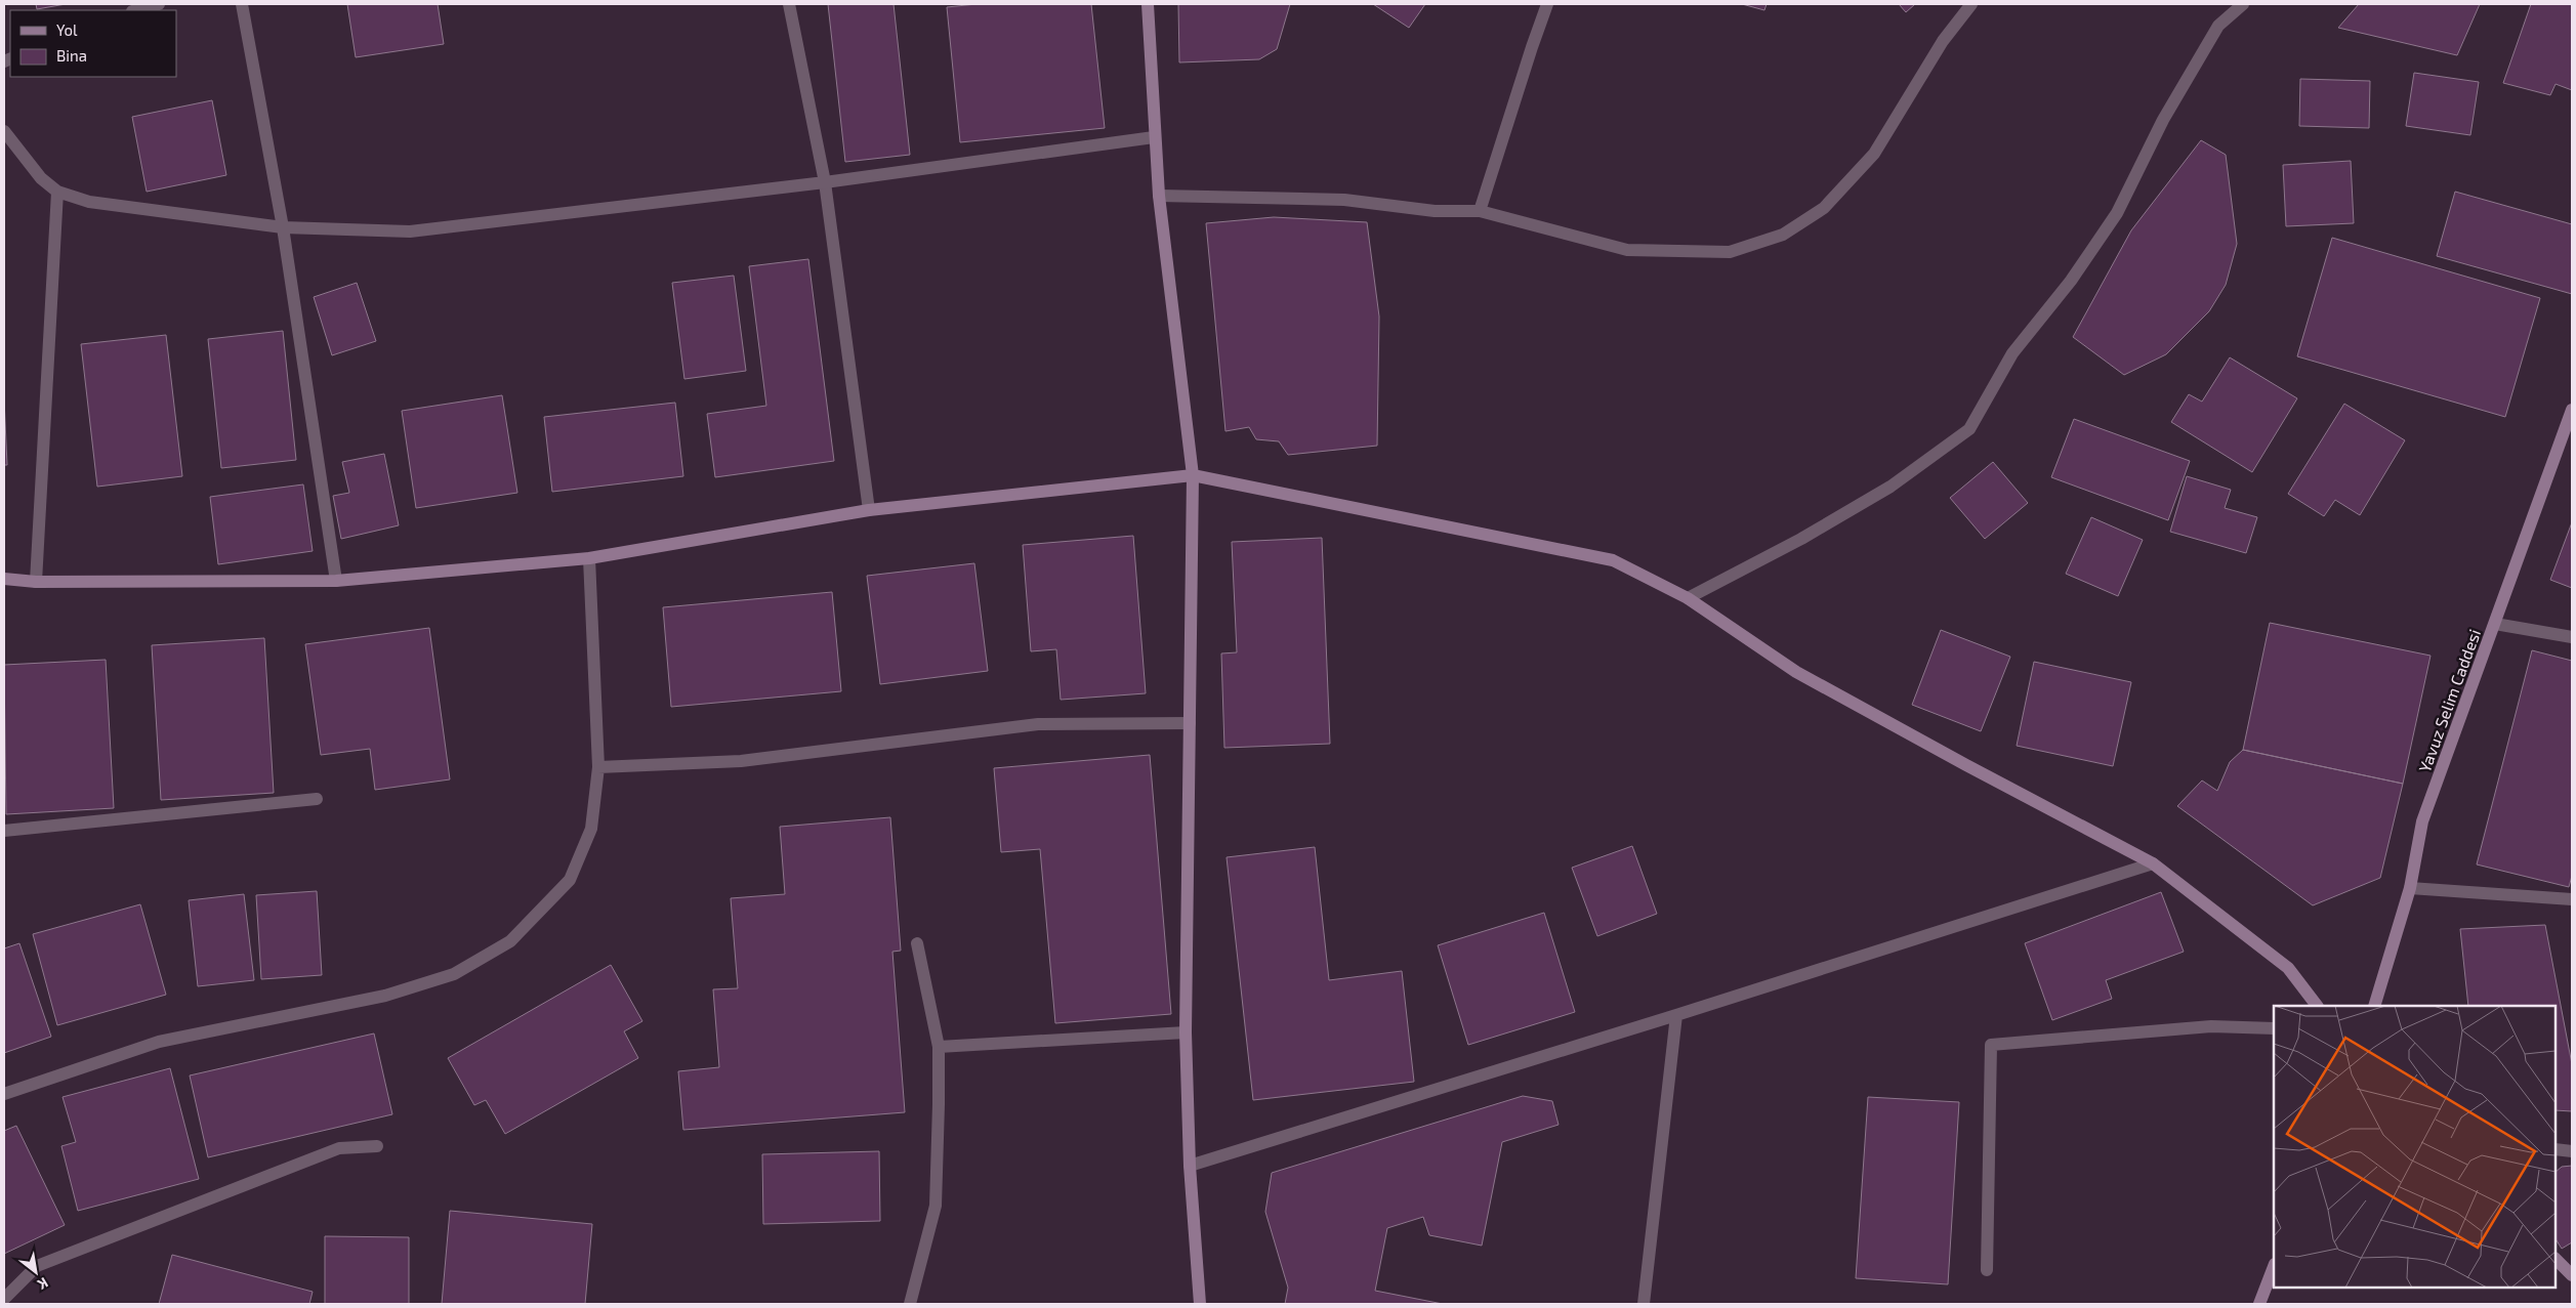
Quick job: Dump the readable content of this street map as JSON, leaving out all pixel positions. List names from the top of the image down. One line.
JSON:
{"streets":{"street":["Yavuz Selim Caddesi"]},"legend":["Yol","Bina"],"north":"bottom right"}
